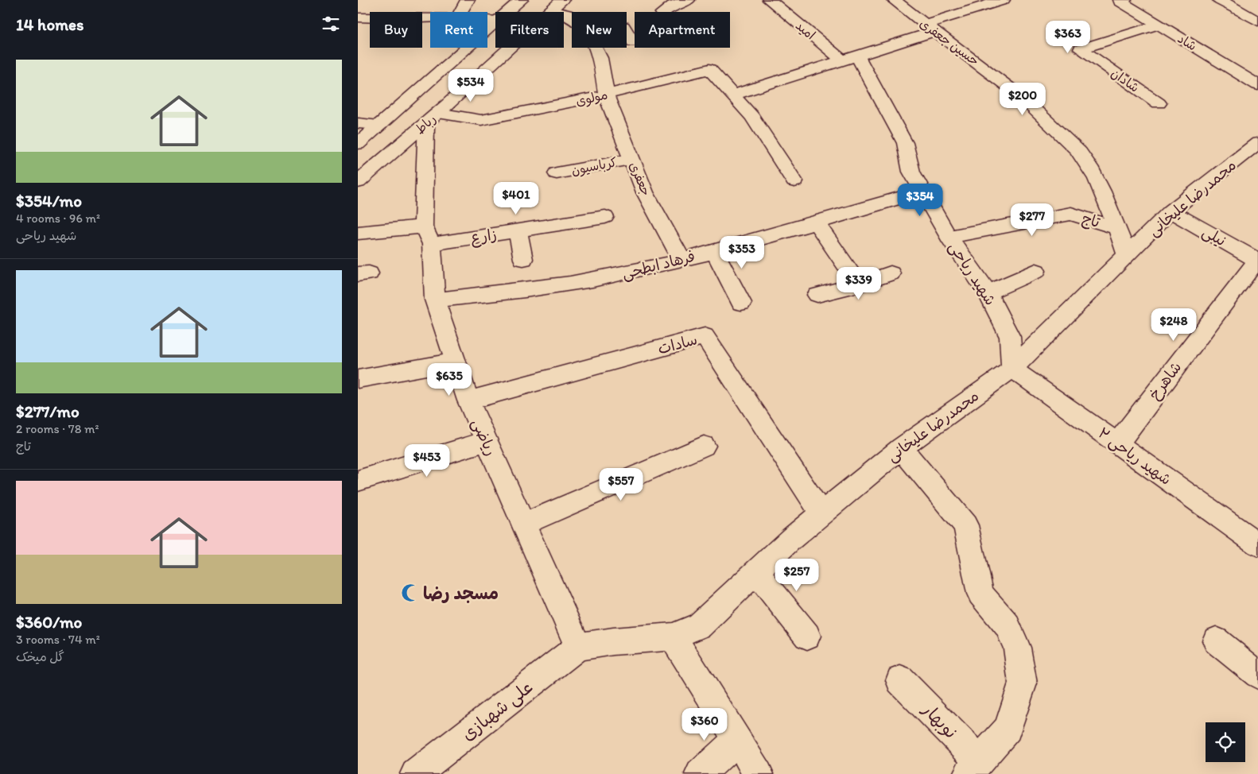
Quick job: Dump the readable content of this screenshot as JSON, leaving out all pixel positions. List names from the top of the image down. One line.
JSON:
{"streets":{"street":["امید","حسین جعفری","شاد","شادان","مولوی","رباط","کرباسیون","جعفری","محمدرضا علیخانی","تاج","زارع","نیلی","فرهاد ابطحی","شهید ریاحی","سادات","شاهرخ","ریاضی","شهید ریاحی ۲","علی شهبازی","نوبهار"]},"crossings":[["امید","شهید ریاحی"],["حسین جعفری","محمدرضا علیخانی"],["حسین جعفری","تاج"],["شاد","شادان"],["مولوی","رباط"],["مولوی","جعفری"],["مولوی","ریاضی"],["رباط","ریاضی"],["کرباسیون","جعفری"],["جعفری","فرهاد ابطحی"],["محمدرضا علیخانی","نیلی"],["محمدرضا علیخانی","شهید ریاحی"],["محمدرضا علیخانی","سادات"],["محمدرضا علیخانی","ریاضی"],["محمدرضا علیخانی","شهید ریاحی ۲"],["محمدرضا علیخانی","علی شهبازی"],["تاج","شهید ریاحی"],["زارع","ریاضی"],["نیلی","شاهرخ"],["فرهاد ابطحی","شهید ریاحی"],["فرهاد ابطحی","ریاضی"],["شهید ریاحی","شهید ریاحی ۲"],["سادات","ریاضی"],["شاهرخ","شهید ریاحی ۲"],["ریاضی","علی شهبازی"]],"places":{"mosque":["مسجد رضا"]},"page":{"heading":"14 homes","chip":["Buy","Rent","Filters","New","Apartment"],"price":["$363","$534","$200","$401","$354","$277","$353","$339","$248","$635","$453","$557","$257","$360"],"list":[{"name":"$354/mo","note":"4 rooms · 96 m² · شهید ریاحی"},{"name":"$277/mo","note":"2 rooms · 78 m² · تاج"},{"name":"$360/mo","note":"3 rooms · 74 m² · گل میخک"}]}}
